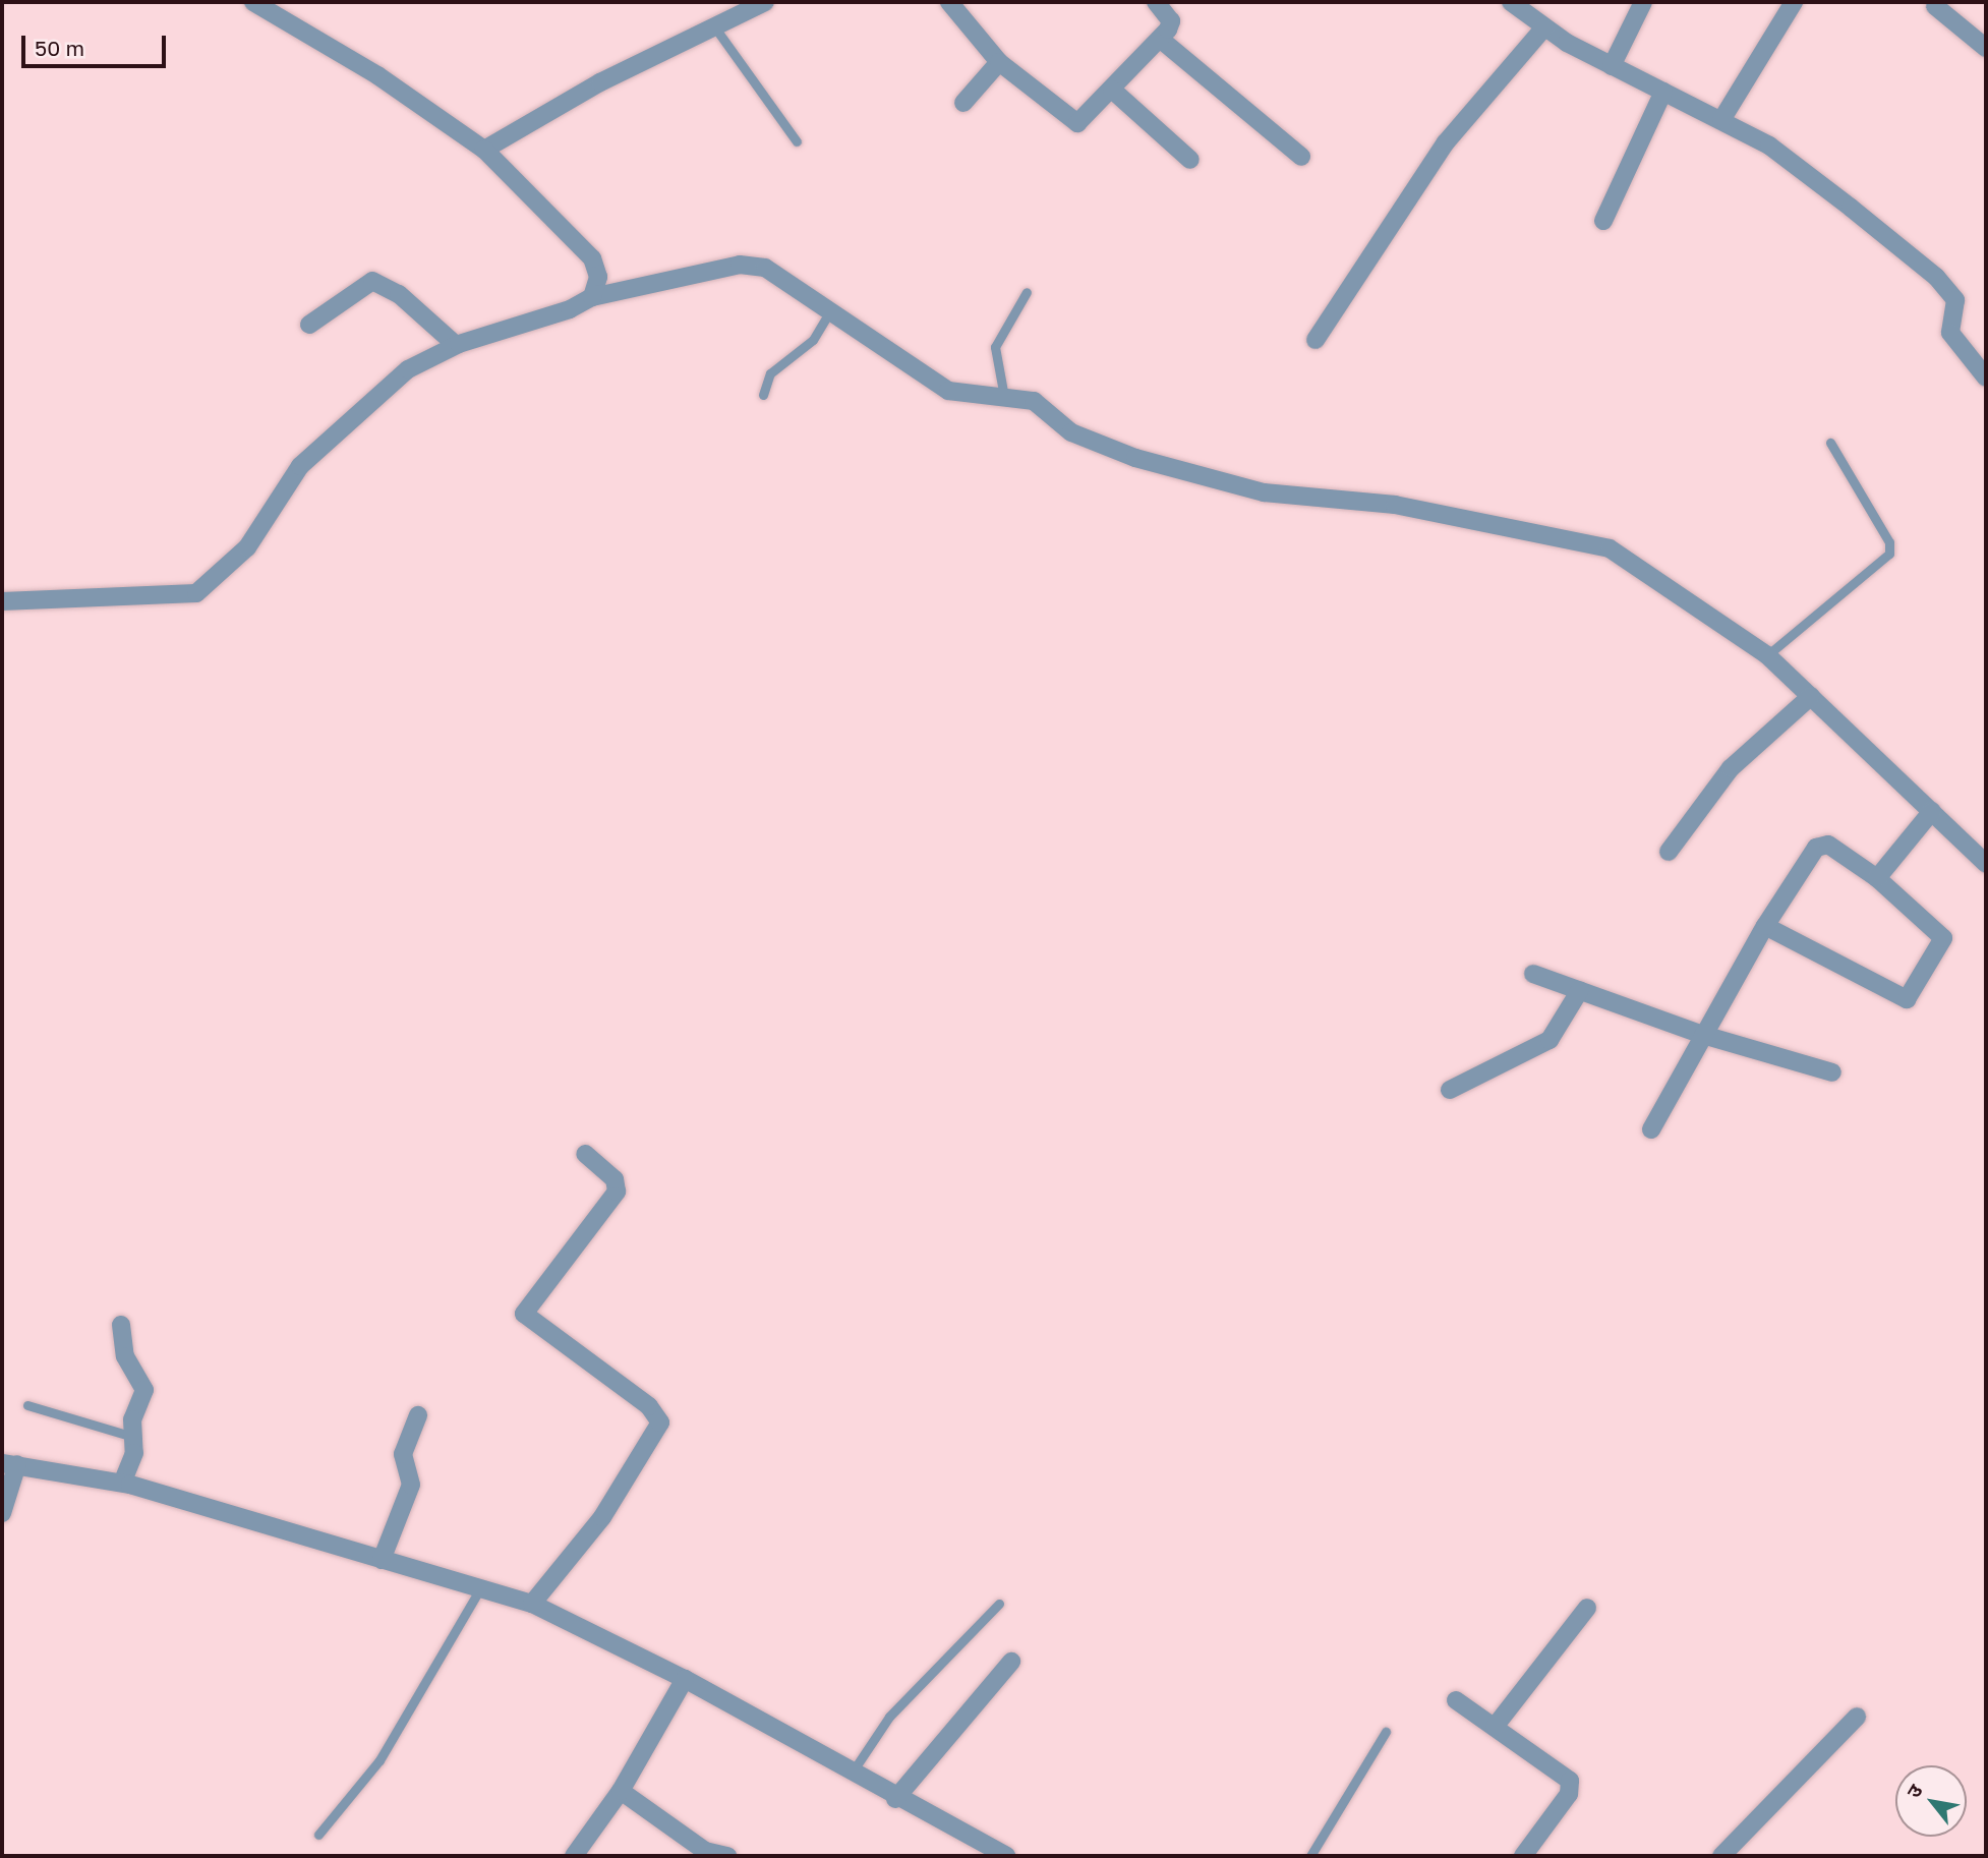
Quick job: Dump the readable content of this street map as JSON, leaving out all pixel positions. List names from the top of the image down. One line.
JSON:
{"scale_bar":"50 m","north":"top left"}
